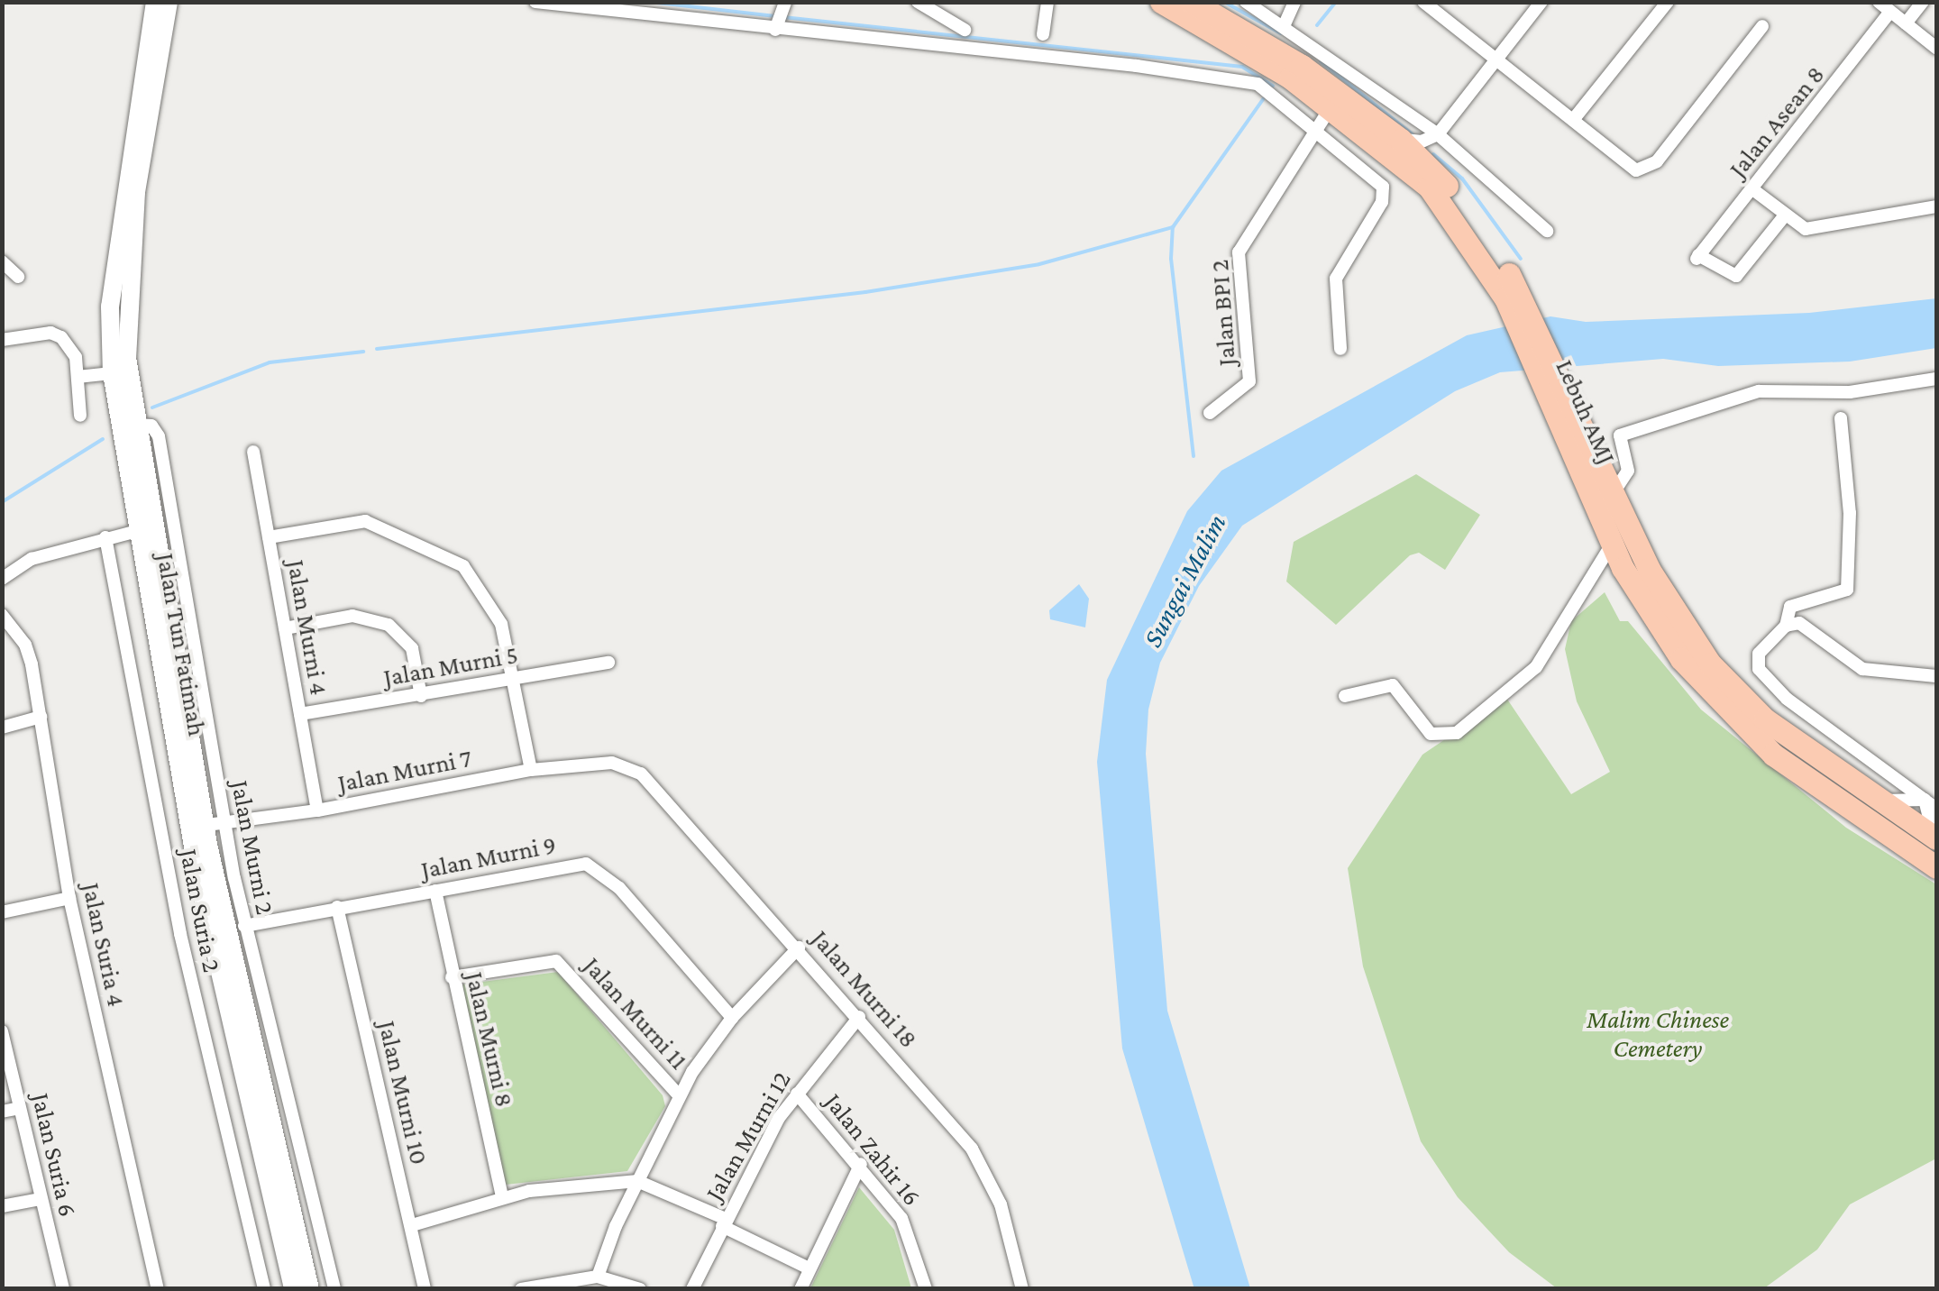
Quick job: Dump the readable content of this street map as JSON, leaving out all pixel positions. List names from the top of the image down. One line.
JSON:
{"streets":{"highway":["Lebuh AMJ"],"main road":["Jalan Tun Fatimah"],"street":["Jalan Asean 8","Jalan BPI 2","Jalan Murni 4","Jalan Murni 5","Jalan Murni 7","Jalan Murni 2","Jalan Murni 9","Jalan Suria 2","Jalan Suria 4","Jalan Murni 18","Jalan Murni 11","Jalan Murni 8","Jalan Murni 10","Jalan Murni 12","Jalan Zahir 16","Jalan Suria 6"]},"crossings":[["Jalan BPI 2","Lebuh AMJ"],["Jalan Murni 4","Jalan Murni 5"],["Jalan Murni 4","Jalan Murni 7"],["Jalan Tun Fatimah","Jalan Murni 7"],["Jalan Tun Fatimah","Jalan Murni 2"],["Jalan Murni 7","Jalan Murni 2"],["Jalan Murni 7","Jalan Murni 18"],["Jalan Murni 2","Jalan Murni 9"],["Jalan Murni 9","Jalan Murni 8"],["Jalan Murni 9","Jalan Murni 10"],["Jalan Murni 18","Jalan Murni 12"],["Jalan Murni 11","Jalan Murni 8"],["Jalan Murni 12","Jalan Zahir 16"]],"water":["Sungai Malim"],"parks":["Malim Chinese Cemetery"]}
